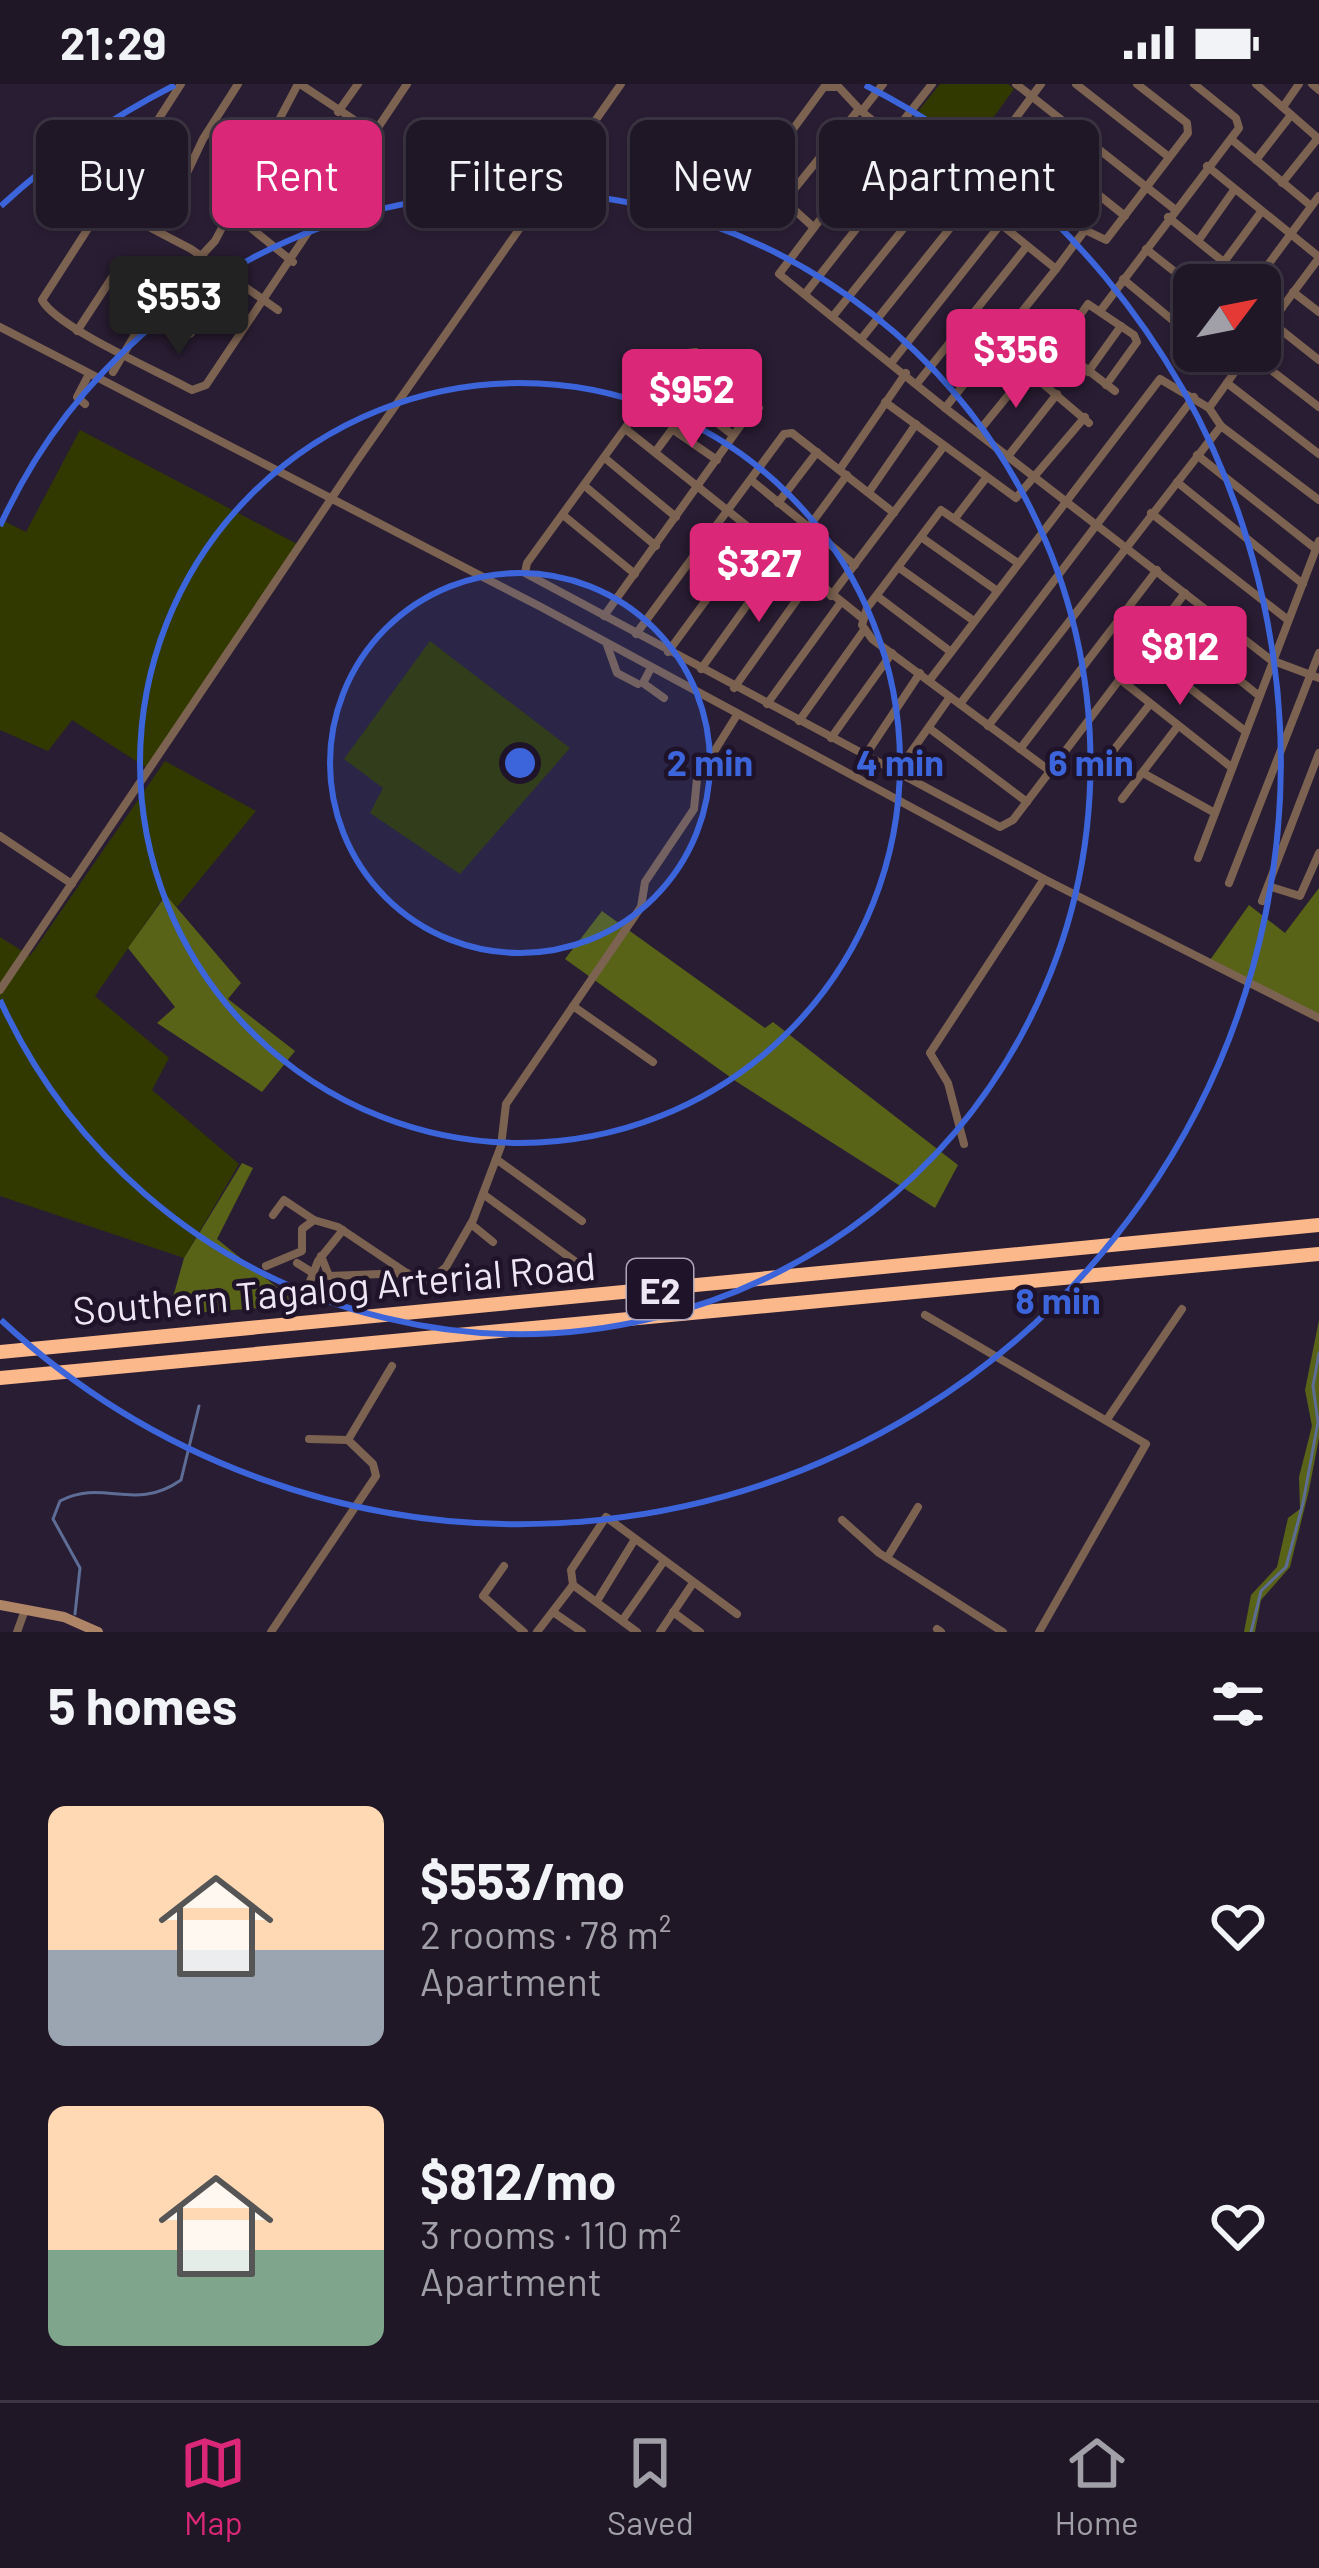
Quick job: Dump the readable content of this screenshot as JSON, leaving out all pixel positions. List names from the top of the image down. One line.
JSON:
{"streets":{"highway":["Southern Tagalog Arterial Road","E2"]},"north":"top right","page":{"status":"21:29","chip":["Buy","Rent","Filters","New","Apartment"],"price":["$553","$356","$952","$327","$812"],"heading":"5 homes","list":[{"name":"$553/mo","note":"2 rooms · 78 m² · Apartment"},{"name":"$812/mo","note":"3 rooms · 110 m² · Apartment"}],"tabs":["Map","Saved","Home"]},"rings":["2 min","4 min","6 min","8 min"]}
